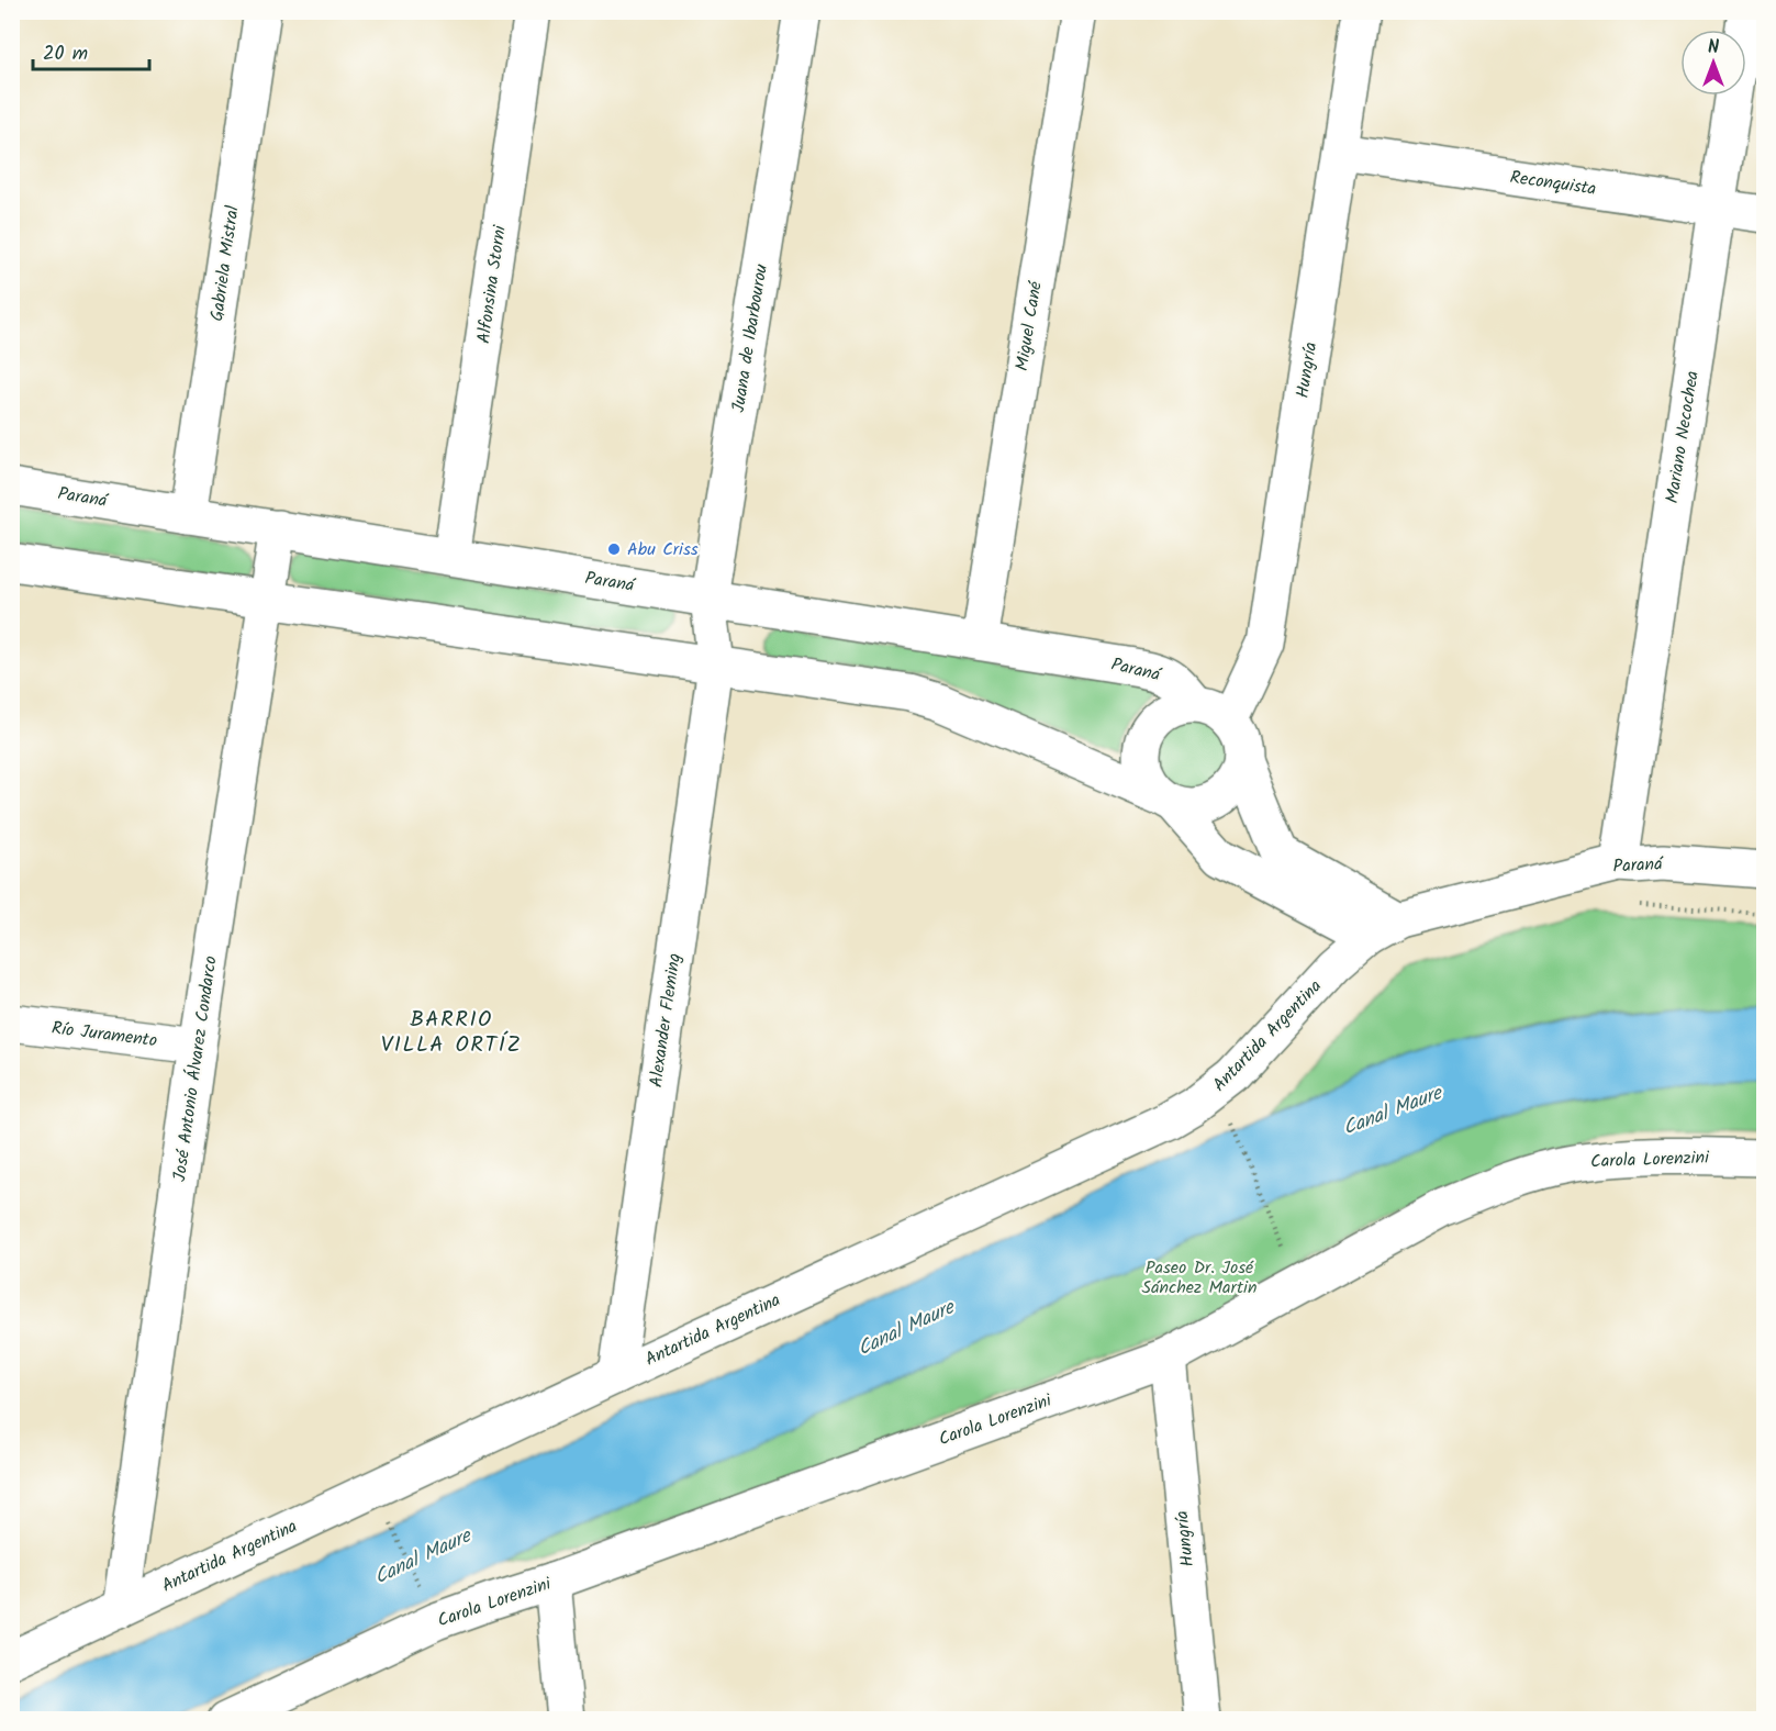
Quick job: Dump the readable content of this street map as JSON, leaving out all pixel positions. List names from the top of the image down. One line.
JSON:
{"streets":{"street":["Reconquista","Gabriela Mistral","Alfonsina Storni","Miguel Cané","Juana de Ibarbourou","Hungría","Mariano Necochea","Paraná","Alexander Fleming","Río Juramento","Antartida Argentina","José Antonio Álvarez Condarco","Carola Lorenzini"]},"crossings":[["Reconquista","Hungría"],["Reconquista","Mariano Necochea"],["Gabriela Mistral","Paraná"],["Alfonsina Storni","Paraná"],["Miguel Cané","Paraná"],["Juana de Ibarbourou","Paraná"],["Juana de Ibarbourou","Alexander Fleming"],["Hungría","Paraná"],["Hungría","Carola Lorenzini"],["Mariano Necochea","Paraná"],["Paraná","Antartida Argentina"],["Paraná","José Antonio Álvarez Condarco"],["Alexander Fleming","Antartida Argentina"],["Río Juramento","José Antonio Álvarez Condarco"],["Antartida Argentina","José Antonio Álvarez Condarco"]],"districts":["BARRIO VILLA ORTÍZ"],"water":["Canal Maure"],"parks":["Paseo Dr. José Sánchez Martin"],"places":["Abu Criss"],"scale_bar":"20 m","north":"top"}
